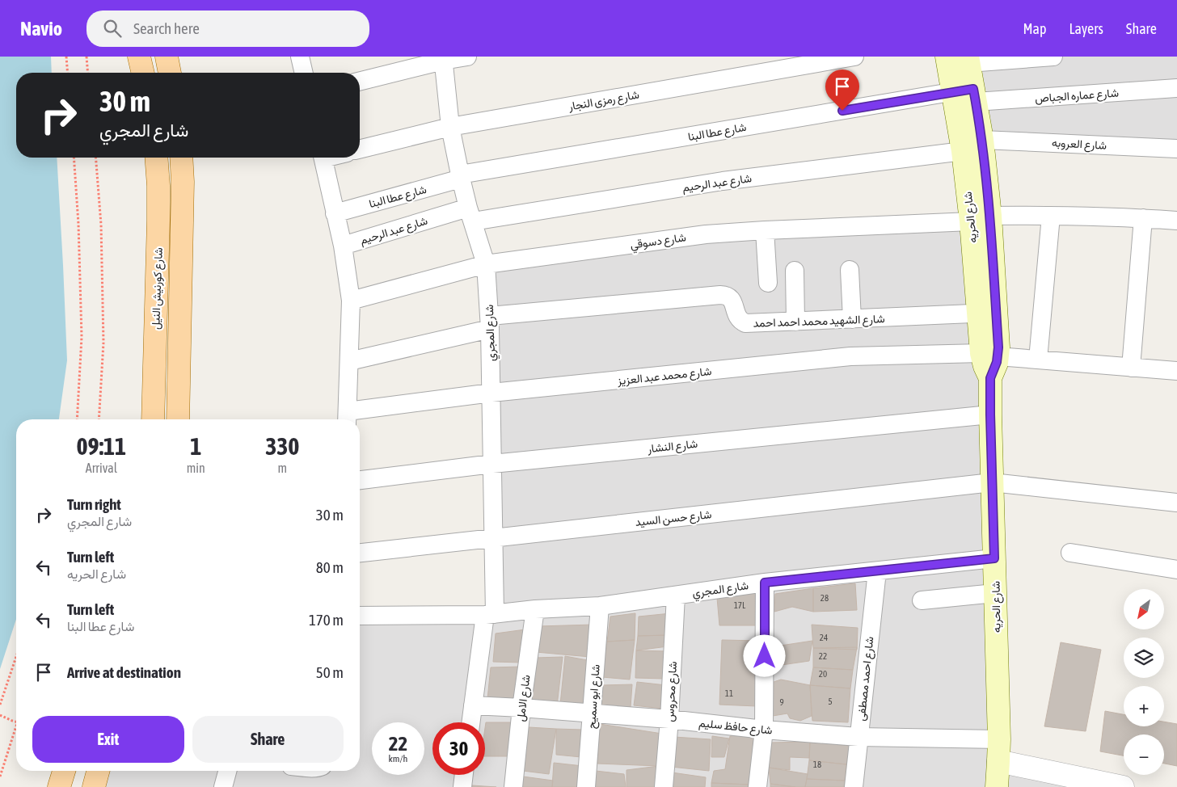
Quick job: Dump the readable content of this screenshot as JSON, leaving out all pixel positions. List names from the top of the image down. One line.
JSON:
{"streets":{"main road":["شارع الحريه","شارع كورنيش النيل"],"street":["شارع عماره الجباص","شارع رمزى النجار","شارع عطا البنا","شارع العروبه","شارع عبد الرحيم","شارع دسوقي","شارع الشهيد محمد احمد احمد","شارع المجري","شارع محمد عبد العزيز","شارع النشار","شارع حسن السيد","شارع احمد مصطفى","شارع محروس","شارع ابو سميح","شارع الامل","شارع حافظ سليم"]},"crossings":[["شارع عماره الجباص","شارع عطا البنا"],["شارع عماره الجباص","شارع الحريه"],["شارع رمزى النجار","شارع المجري"],["شارع عطا البنا","شارع الحريه"],["شارع عطا البنا","شارع المجري"],["شارع العروبه","شارع الحريه"],["شارع عبد الرحيم","شارع الحريه"],["شارع عبد الرحيم","شارع المجري"],["شارع الحريه","شارع دسوقي"],["شارع الحريه","شارع الشهيد محمد احمد احمد"],["شارع الحريه","شارع المجري"],["شارع الحريه","شارع محمد عبد العزيز"],["شارع الحريه","شارع النشار"],["شارع الحريه","شارع حسن السيد"],["شارع الحريه","شارع حافظ سليم"],["شارع دسوقي","شارع المجري"],["شارع الشهيد محمد احمد احمد","شارع المجري"],["شارع المجري","شارع محمد عبد العزيز"],["شارع المجري","شارع النشار"],["شارع المجري","شارع حسن السيد"],["شارع المجري","شارع احمد مصطفى"],["شارع المجري","شارع محروس"],["شارع المجري","شارع ابو سميح"],["شارع المجري","شارع الامل"],["شارع احمد مصطفى","شارع حافظ سليم"],["شارع محروس","شارع حافظ سليم"],["شارع ابو سميح","شارع حافظ سليم"],["شارع الامل","شارع حافظ سليم"]],"house_numbers":["28","17L","24","22","20","11","5","9","18"],"north":"bottom left","page":{"header":"Navio","search":"Search here","nav":["Map","Layers","Share"],"turn":["30 m","شارع المجري"],"eta":["09:11","Arrival","1","min","330","m"],"list":[{"name":"Turn right","note":"شارع المجري","value":"30 m"},{"name":"Turn left","note":"شارع الحريه","value":"80 m"},{"name":"Turn left","note":"شارع عطا البنا","value":"170 m"},{"name":"Arrive at destination","value":"50 m"}],"map_buttons":["+","−"],"buttons":["Exit","Share"],"speed":"22 km/h","limit":"30"}}
